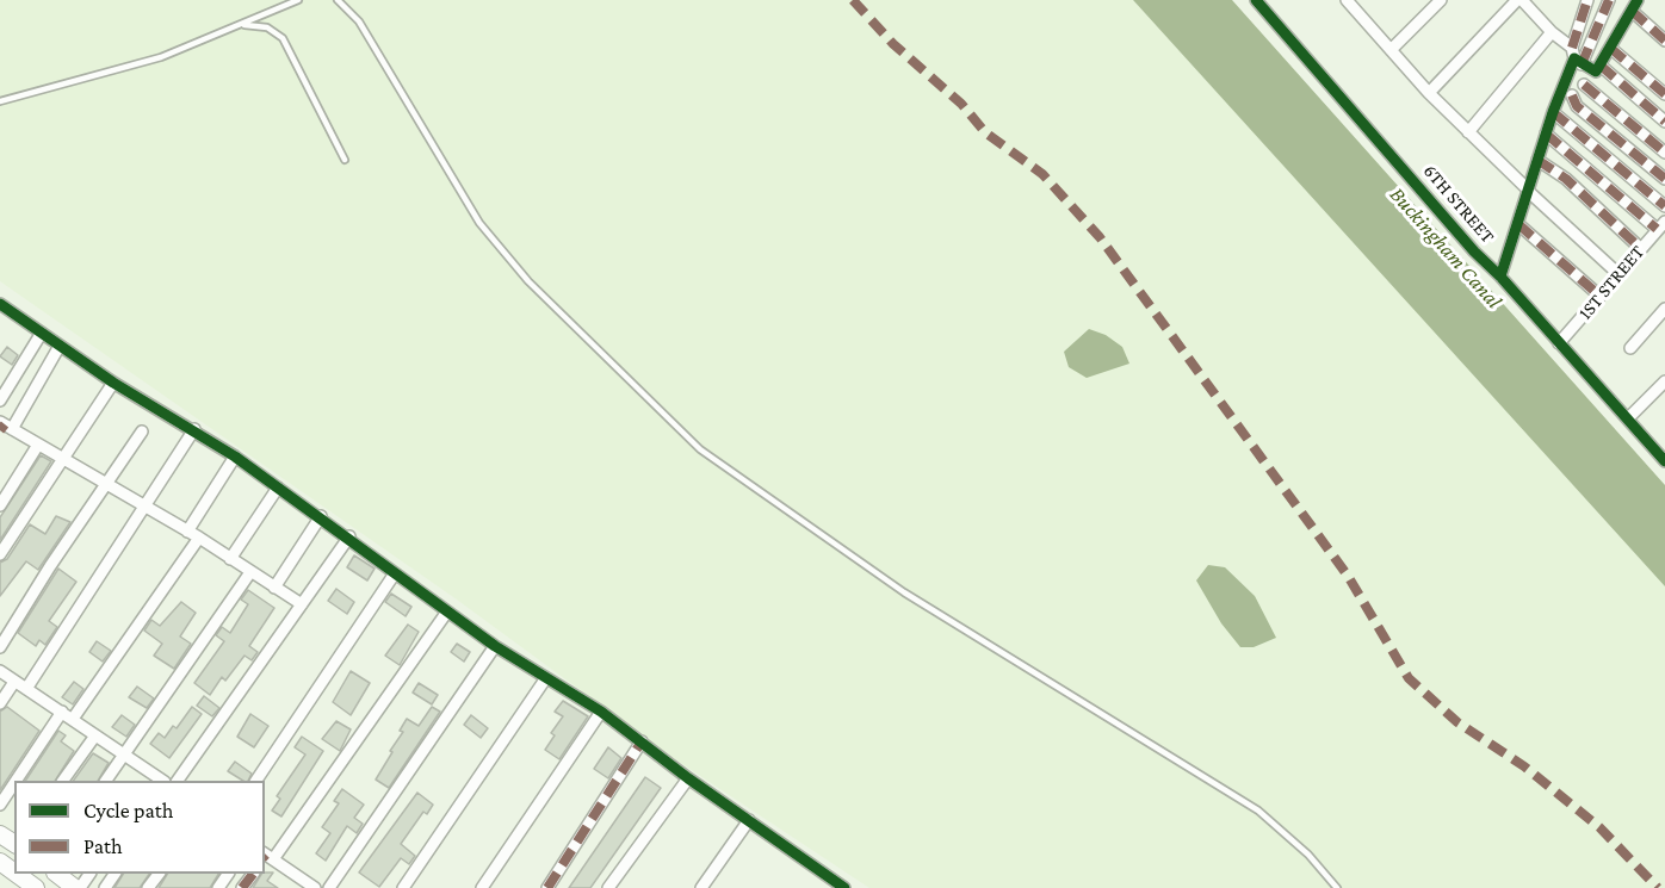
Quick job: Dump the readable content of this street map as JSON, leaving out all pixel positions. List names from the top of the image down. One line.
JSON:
{"streets":{"street":["6TH STREET","1ST STREET"]},"crossings":[["6TH STREET","1ST STREET"]],"water":["Buckingham Canal"],"legend":["Cycle path","Path"]}
